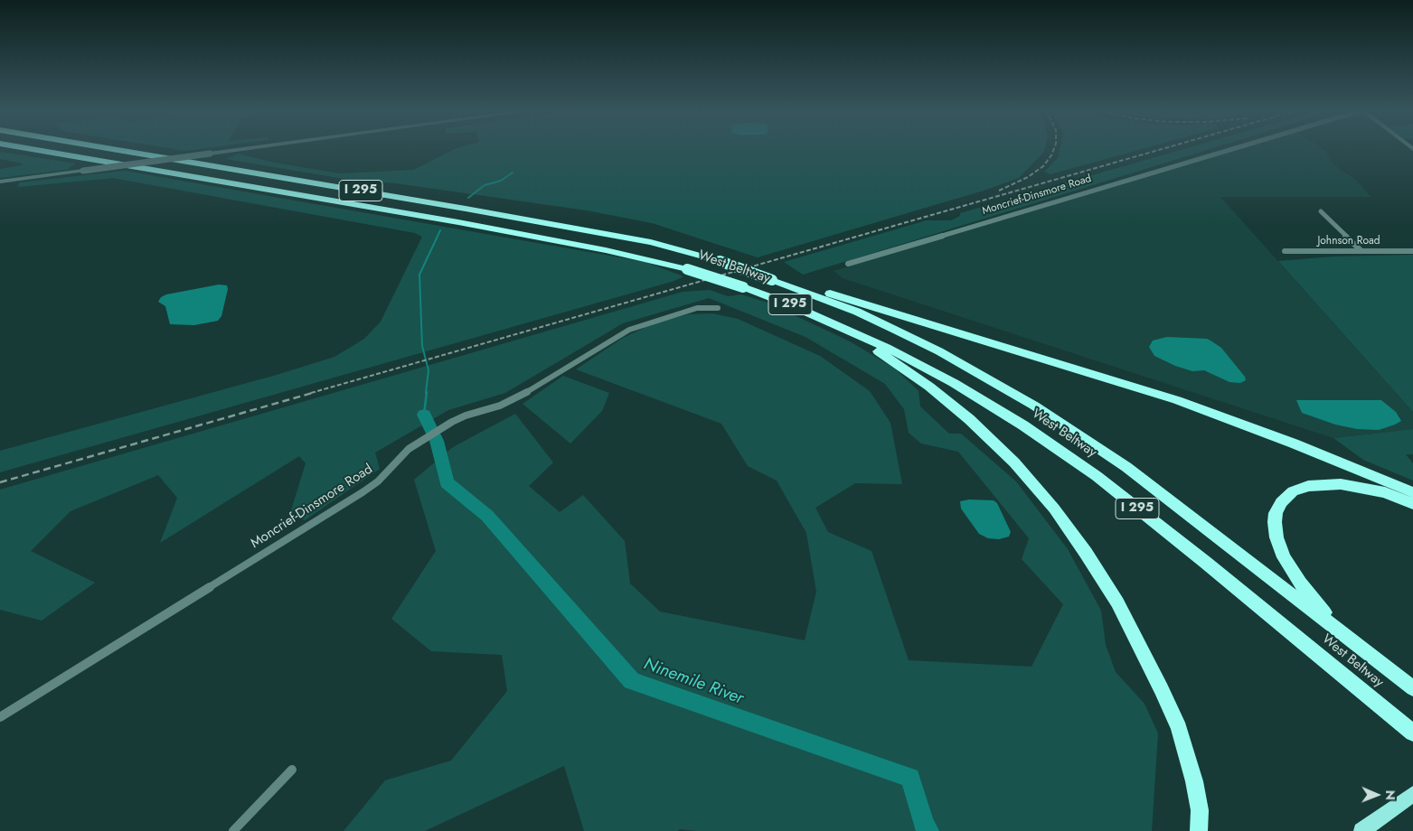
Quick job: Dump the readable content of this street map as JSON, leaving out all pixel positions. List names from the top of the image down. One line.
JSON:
{"streets":{"highway":["I 295","West Beltway"],"street":["Moncrief-Dinsmore Road","Johnson Road"]},"water":["Ninemile River"],"north":"right"}
